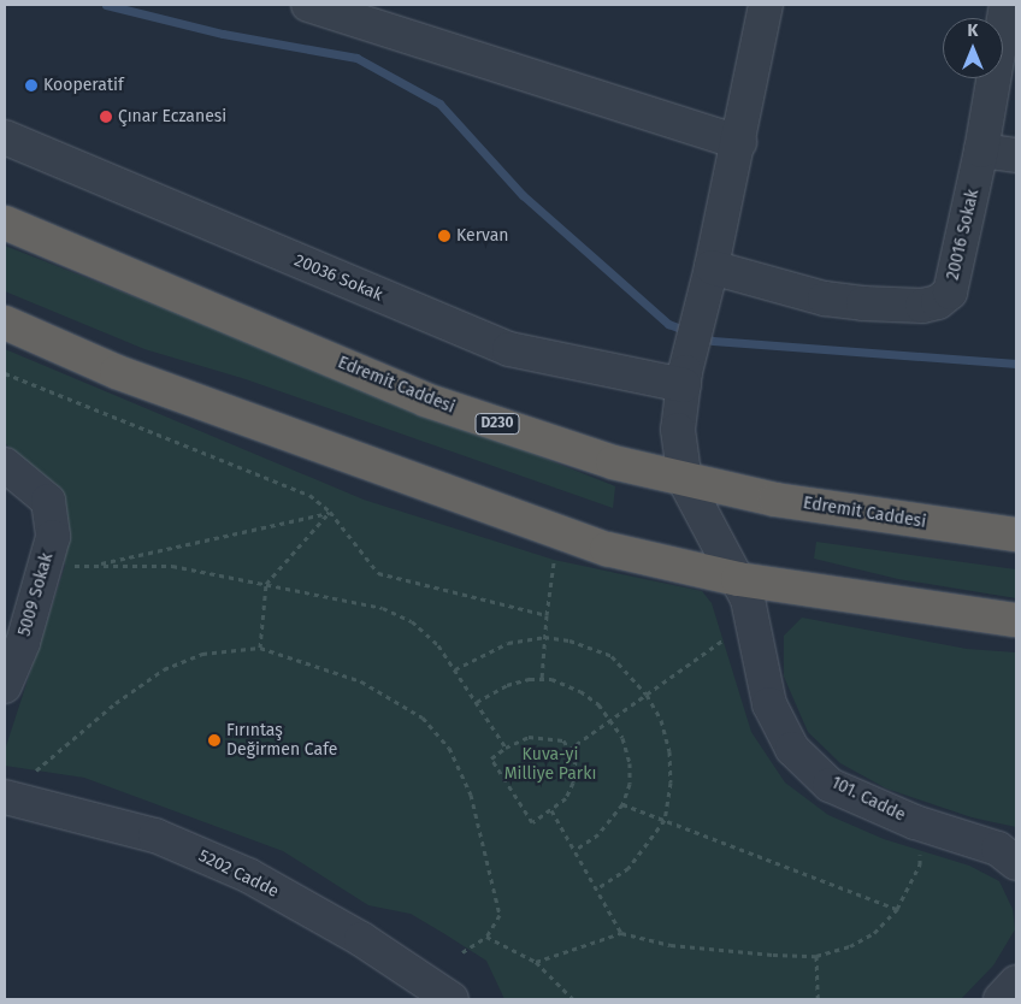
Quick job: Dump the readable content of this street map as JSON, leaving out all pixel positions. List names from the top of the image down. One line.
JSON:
{"streets":{"highway":["Edremit Caddesi","D230"],"street":["20016 Sokak","20036 Sokak","5009 Sokak","101. Cadde","5202 Cadde"]},"crossings":[["Edremit Caddesi","101. Cadde"]],"parks":["Kuva-yi Milliye Parkı"],"places":["Kooperatif","Çınar Eczanesi","Kervan","Fırıntaş Değirmen Cafe"],"north":"top"}
